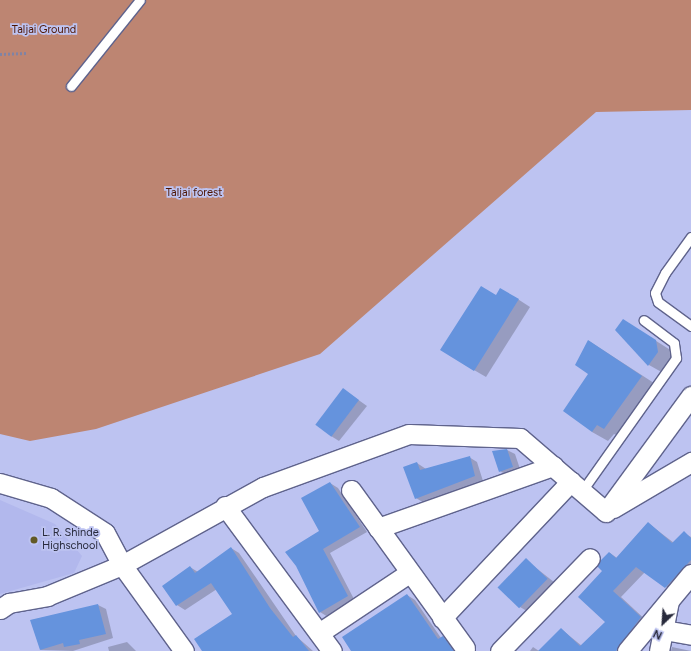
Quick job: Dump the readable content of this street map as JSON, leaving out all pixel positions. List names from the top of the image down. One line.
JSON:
{"parks":["Taljai Ground","Taljai forest"],"places":["L. R. Shinde Highschool"],"north":"bottom left"}
